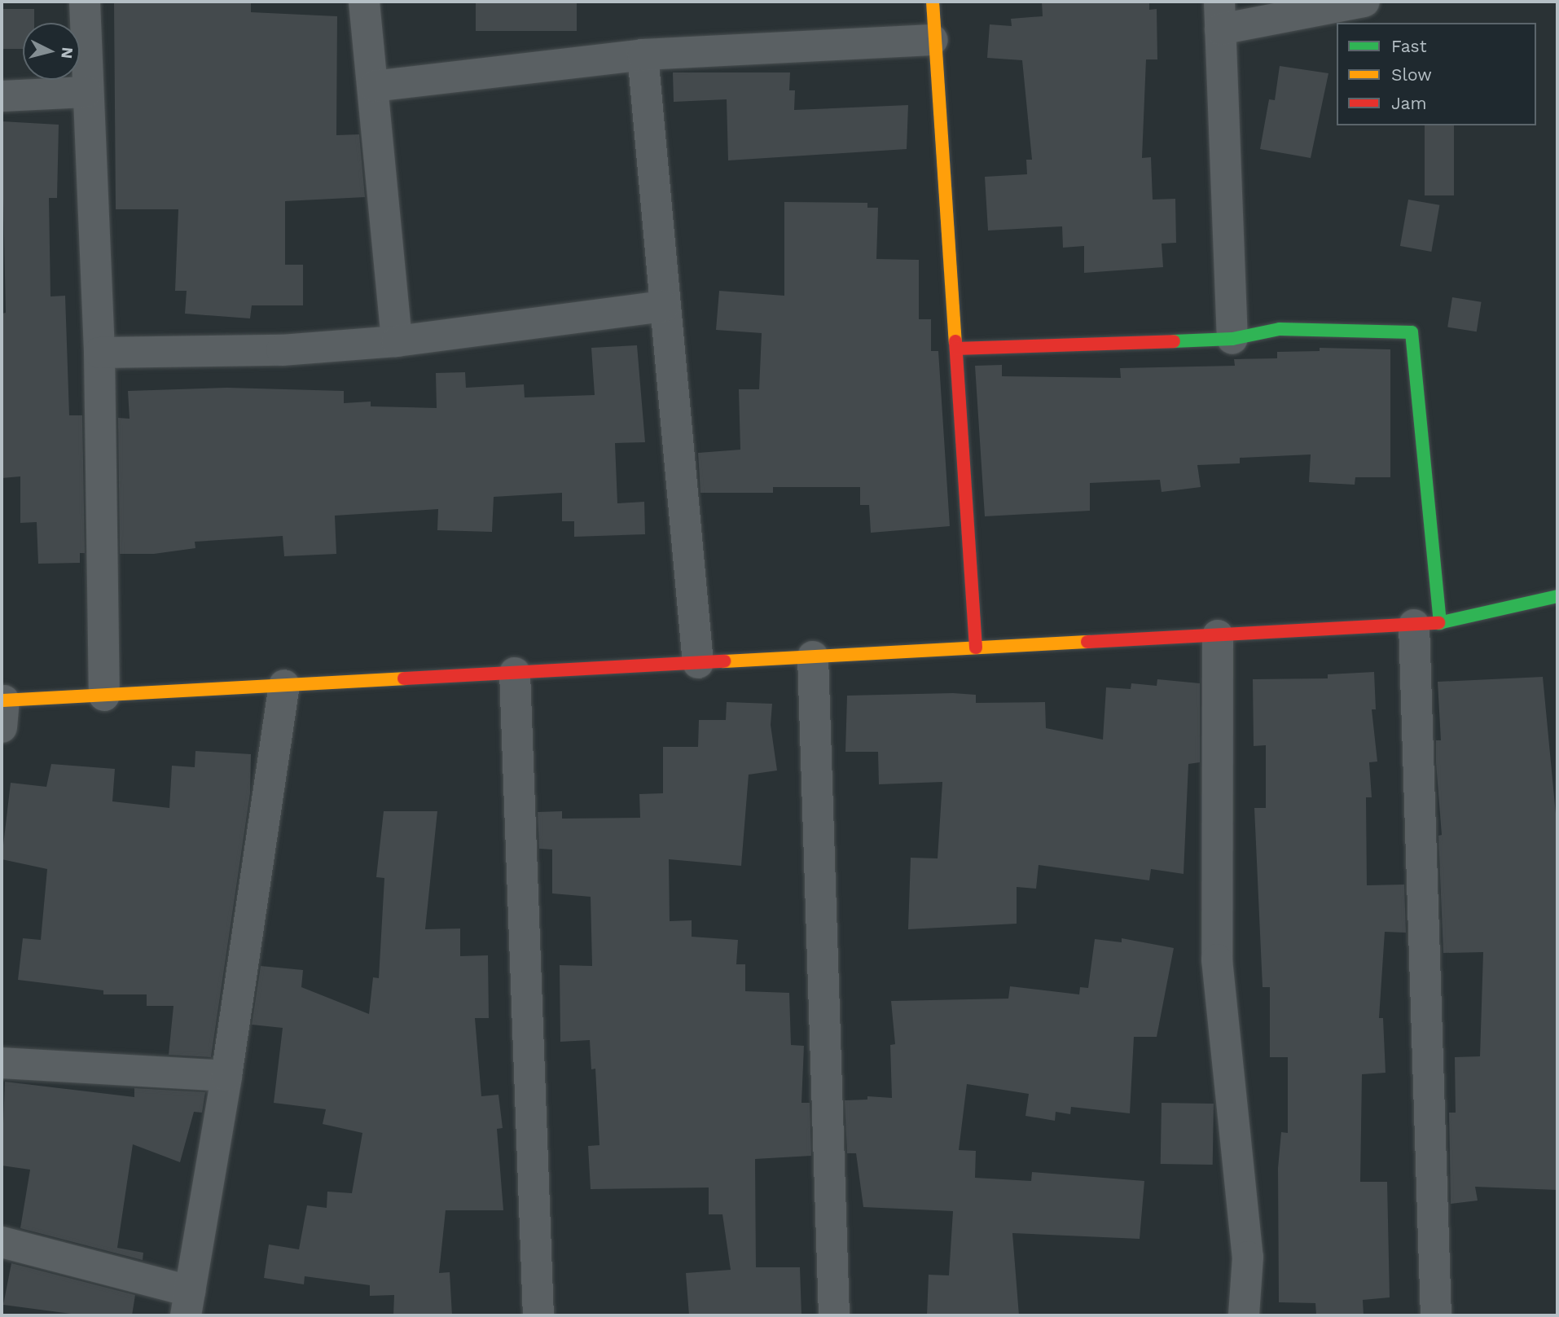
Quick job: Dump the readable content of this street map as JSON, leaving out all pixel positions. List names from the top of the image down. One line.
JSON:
{"legend":["Fast","Slow","Jam"],"north":"right"}
